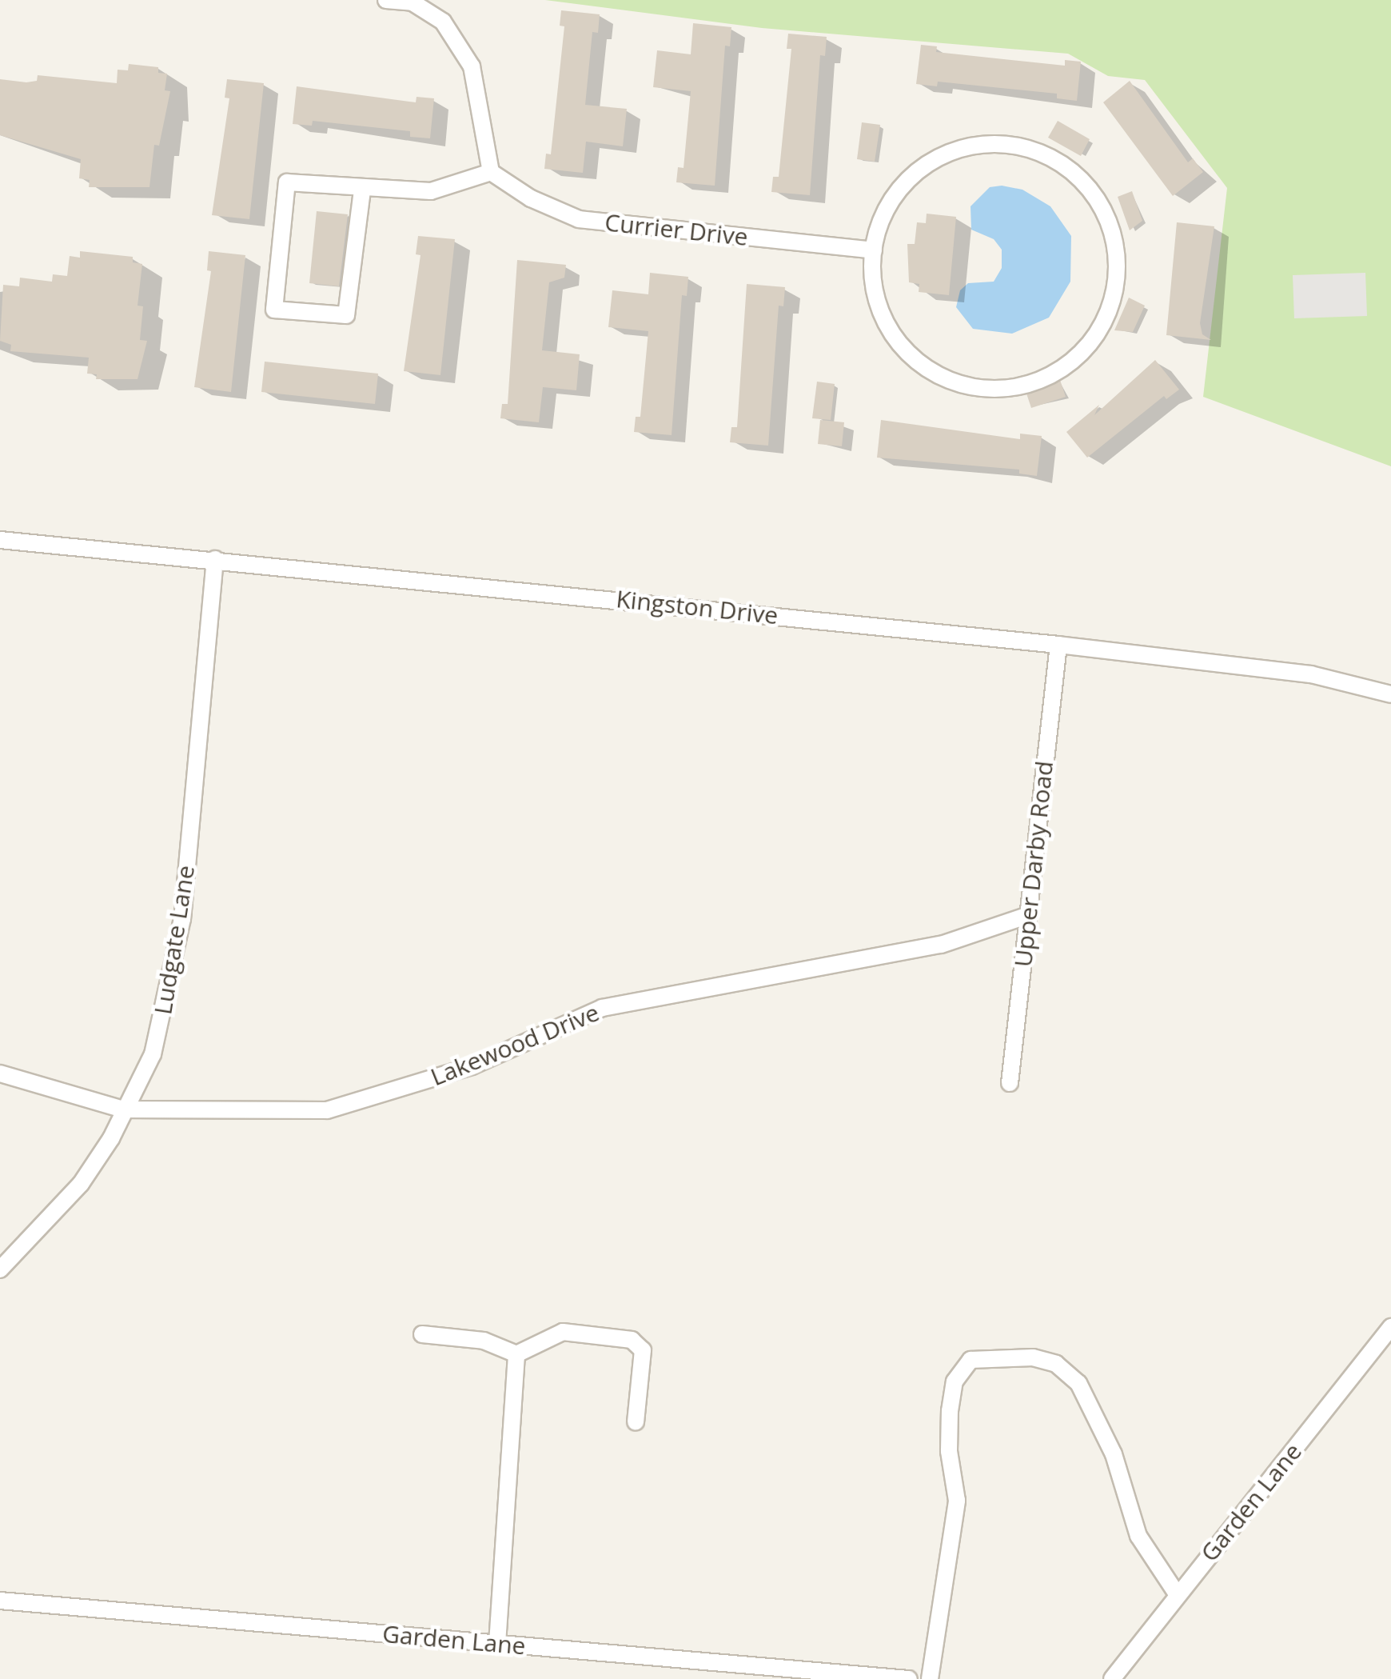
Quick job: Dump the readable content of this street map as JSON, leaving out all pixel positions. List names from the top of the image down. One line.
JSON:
{"streets":{"street":["Currier Drive","Kingston Drive","Upper Darby Road","Ludgate Lane","Lakewood Drive","Garden Lane"]},"crossings":[["Kingston Drive","Upper Darby Road"],["Kingston Drive","Ludgate Lane"],["Upper Darby Road","Lakewood Drive"],["Ludgate Lane","Lakewood Drive"]]}
